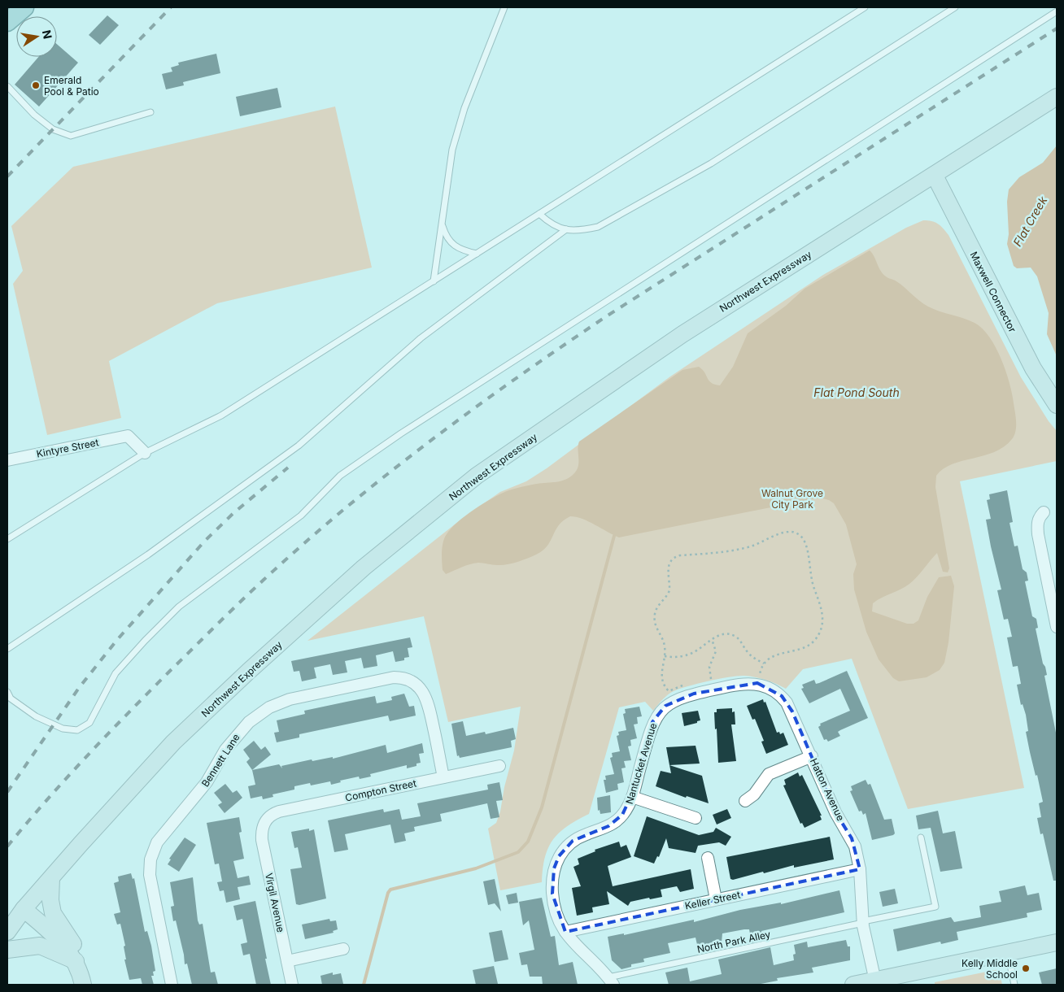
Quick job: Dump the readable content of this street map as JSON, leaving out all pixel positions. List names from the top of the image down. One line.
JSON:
{"streets":{"main road":["Northwest Expressway","Maxwell Connector"],"street":["Kintyre Street","Bennett Lane","Nantucket Avenue","Hatton Avenue","Compton Street","Keller Street","Virgil Avenue"],"lane":["North Park Alley"]},"crossings":[["Northwest Expressway","Maxwell Connector"],["Bennett Lane","Compton Street"],["Nantucket Avenue","Hatton Avenue"],["Nantucket Avenue","Keller Street"],["Nantucket Avenue","North Park Alley"],["Hatton Avenue","Keller Street"],["Hatton Avenue","North Park Alley"],["Compton Street","Virgil Avenue"]],"water":["Flat Creek","Flat Pond South"],"parks":["Walnut Grove City Park"],"places":["Emerald Pool & Patio","Kelly Middle School"],"north":"right"}
